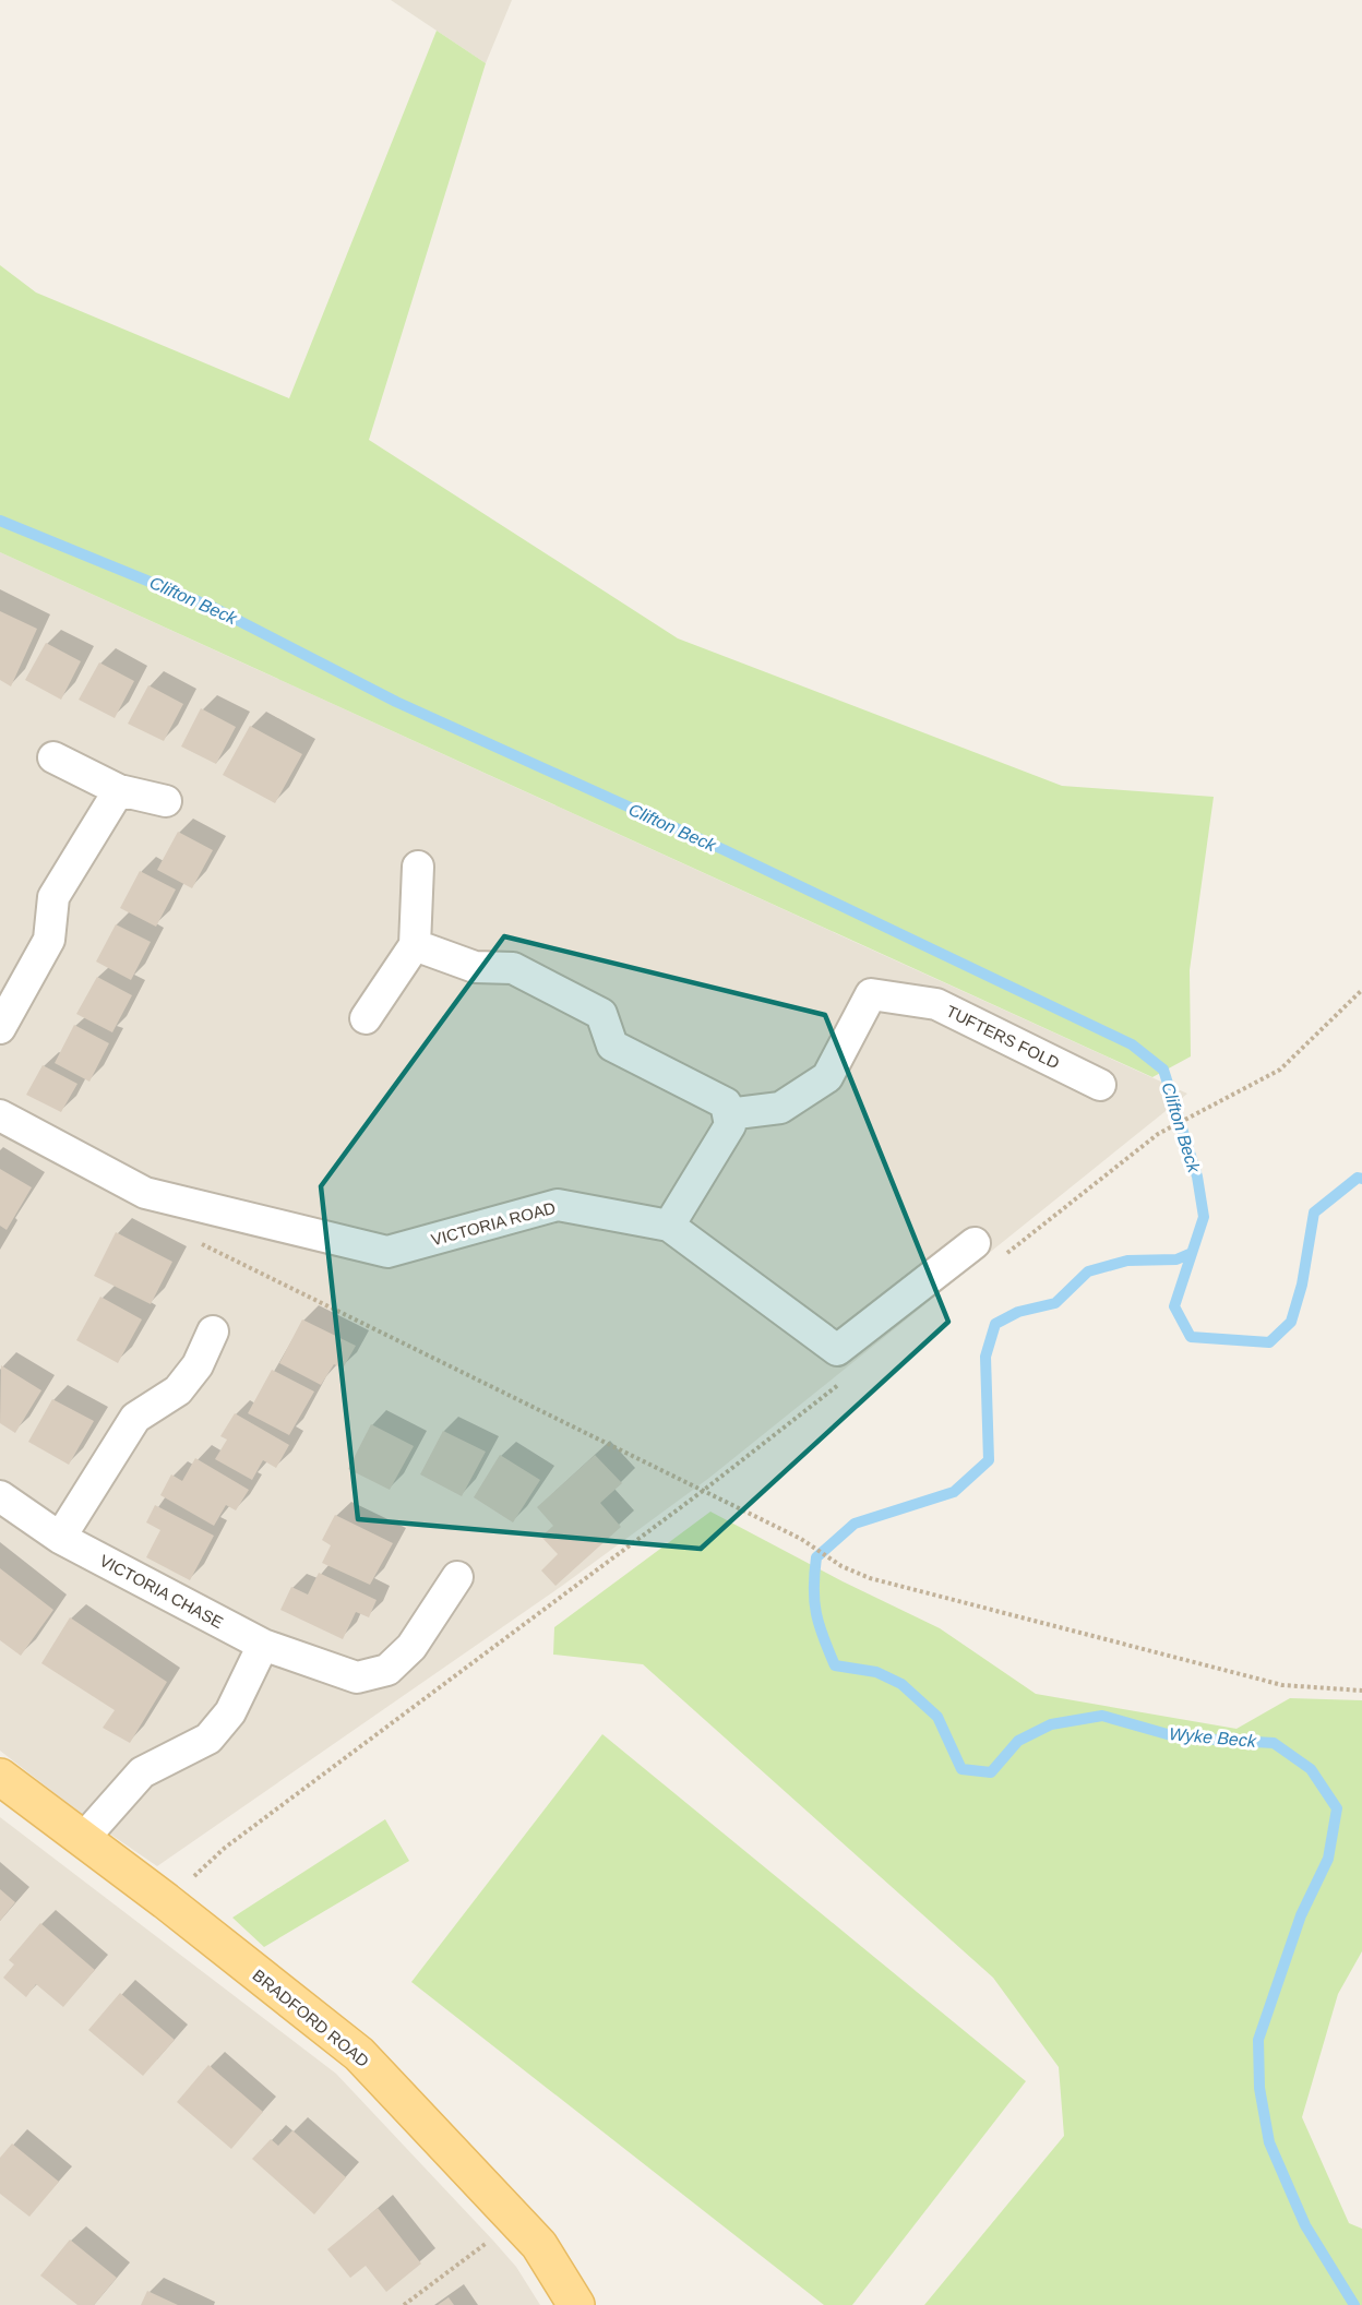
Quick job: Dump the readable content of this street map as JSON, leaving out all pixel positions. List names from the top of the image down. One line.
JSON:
{"streets":{"main road":["BRADFORD ROAD"],"street":["TUFTERS FOLD","VICTORIA ROAD","VICTORIA CHASE"]},"water":["Clifton Beck","Wyke Beck"]}
